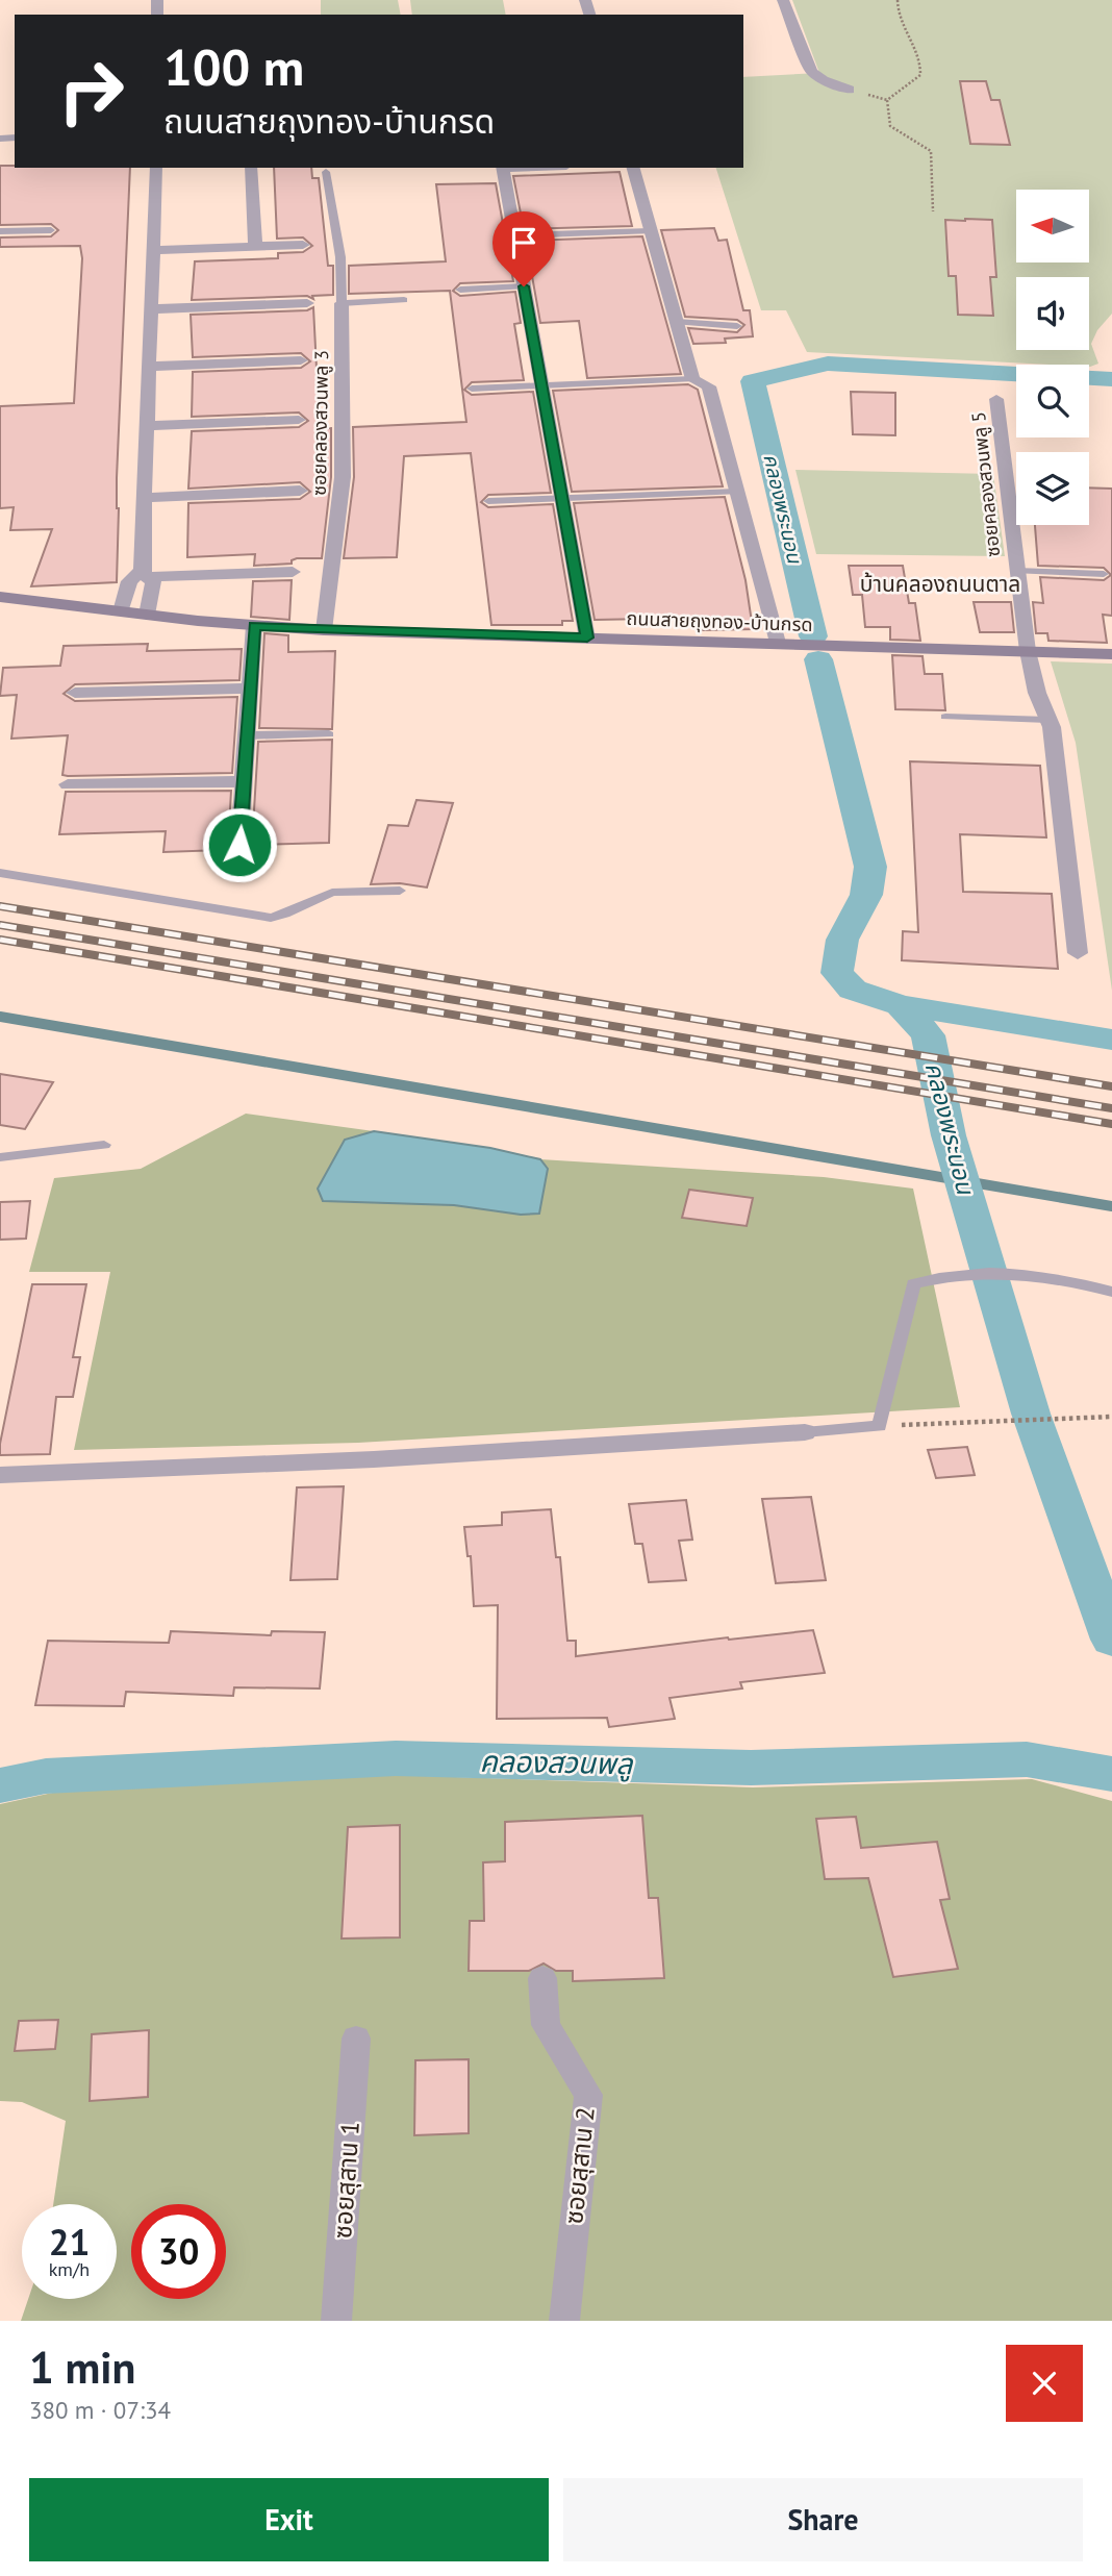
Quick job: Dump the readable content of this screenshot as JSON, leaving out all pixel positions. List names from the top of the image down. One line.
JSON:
{"streets":{"street":["ซอยคลองสวนพลู 3","ซอยคลองสวนพลู 5","ถนนสายถุงทอง-บ้านกรด","ซอยสุสาน 2","ซอยสุสาน 1"]},"crossings":[["ซอยคลองสวนพลู 3","ถนนสายถุงทอง-บ้านกรด"],["ซอยคลองสวนพลู 5","ถนนสายถุงทอง-บ้านกรด"]],"districts":["บ้านคลองถนนตาล"],"water":["คลองพระนอน","คลองสวนพลู"],"north":"left","page":{"turn":["100 m","ถนนสายถุงทอง-บ้านกรด"],"speed":"21 km/h","limit":"30","heading":["1 min","380 m · 07:34"],"buttons":["Exit","Share"]}}
